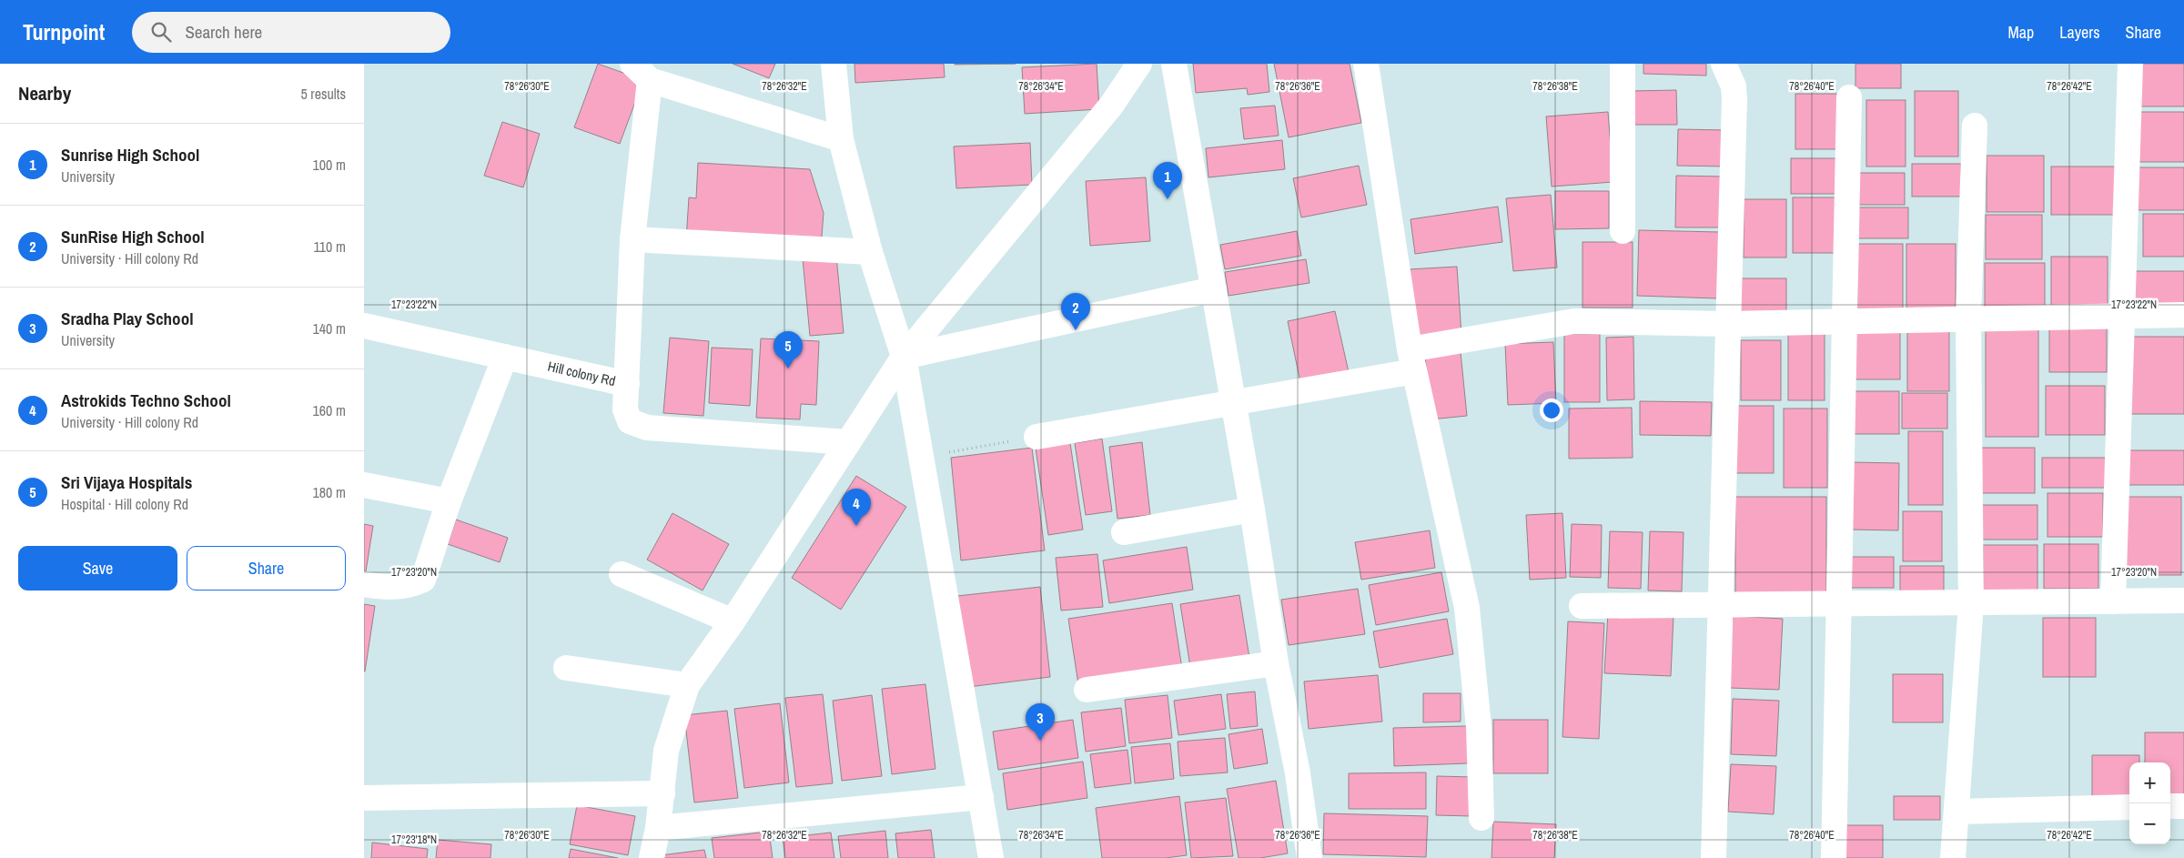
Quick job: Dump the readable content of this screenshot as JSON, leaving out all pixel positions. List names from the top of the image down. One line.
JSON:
{"streets":{"street":["Hill colony Rd"]},"page":{"header":"Turnpoint","search":"Search here","nav":["Map","Layers","Share"],"heading":["Nearby","5 results"],"list":[{"mark":"1","name":"Sunrise High School","note":"University","value":"100 m"},{"mark":"2","name":"SunRise High School","note":"University · Hill colony Rd","value":"110 m"},{"mark":"3","name":"Sradha Play School","note":"University","value":"140 m"},{"mark":"4","name":"Astrokids Techno School","note":"University · Hill colony Rd","value":"160 m"},{"mark":"5","name":"Sri Vijaya Hospitals","note":"Hospital · Hill colony Rd","value":"180 m"}],"pins":["1","2","5","4","3"],"buttons":["Save","Share"],"map_buttons":["+","−"]},"coordinates":["78°26'30\"E","78°26'32\"E","78°26'34\"E","78°26'36\"E","78°26'38\"E","78°26'40\"E","78°26'42\"E","17°23'22\"N","17°23'20\"N","17°23'18\"N"]}
